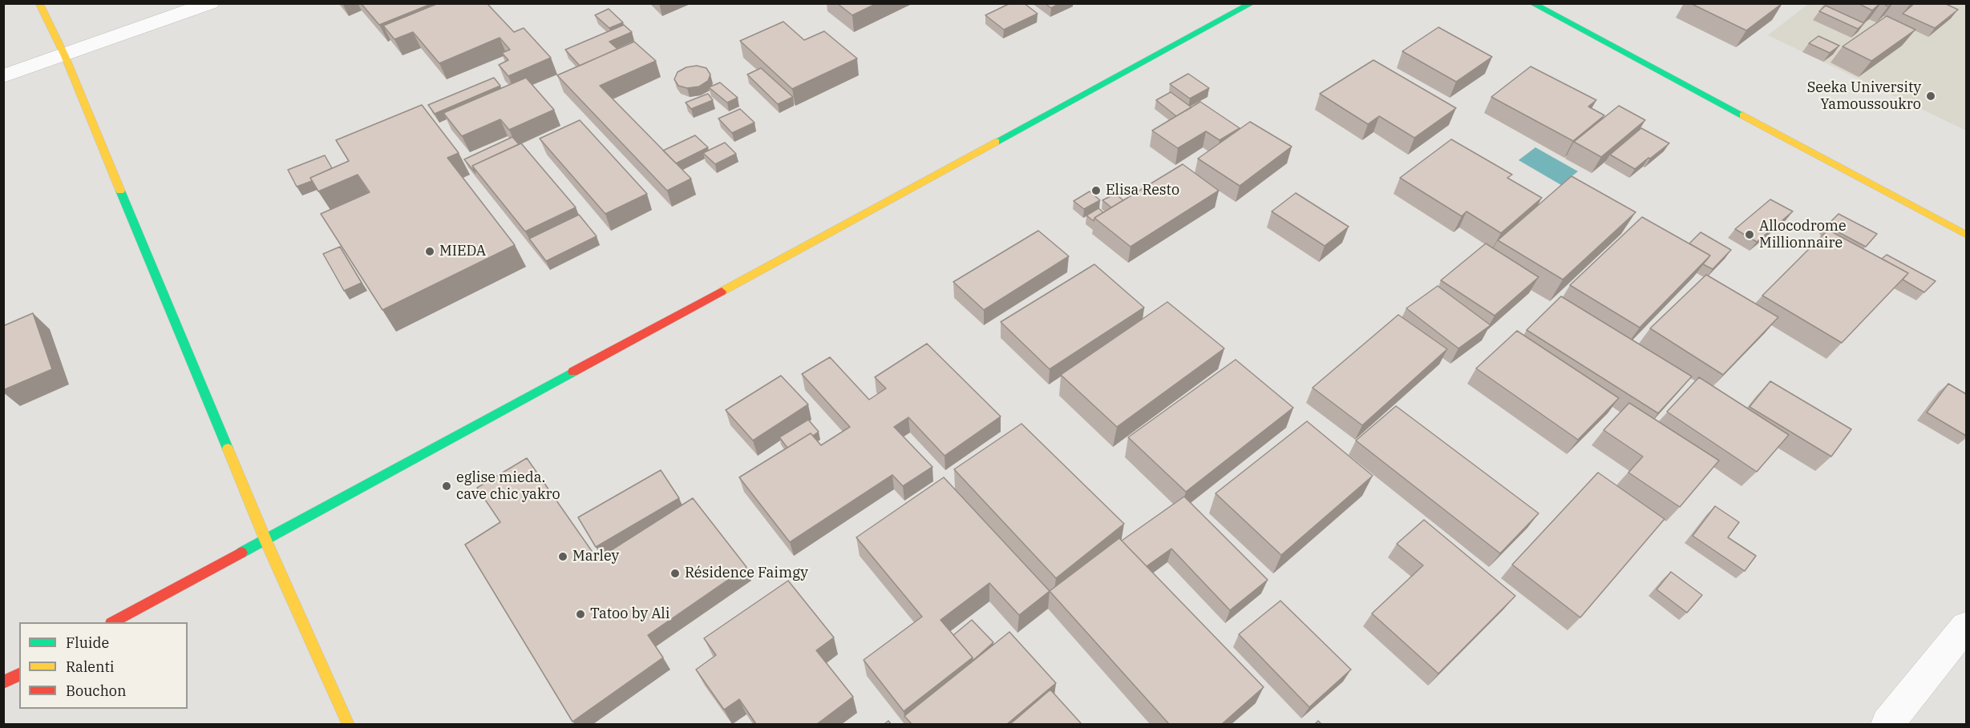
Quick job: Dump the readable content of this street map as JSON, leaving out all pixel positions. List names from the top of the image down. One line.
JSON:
{"places":["Seeka University Yamoussoukro","Elisa Resto","Allocodrome Millionnaire","MIEDA","eglise mieda. cave chic yakro","Marley","Résidence Faimgy","Tatoo by Ali"],"legend":["Fluide","Ralenti","Bouchon"]}
